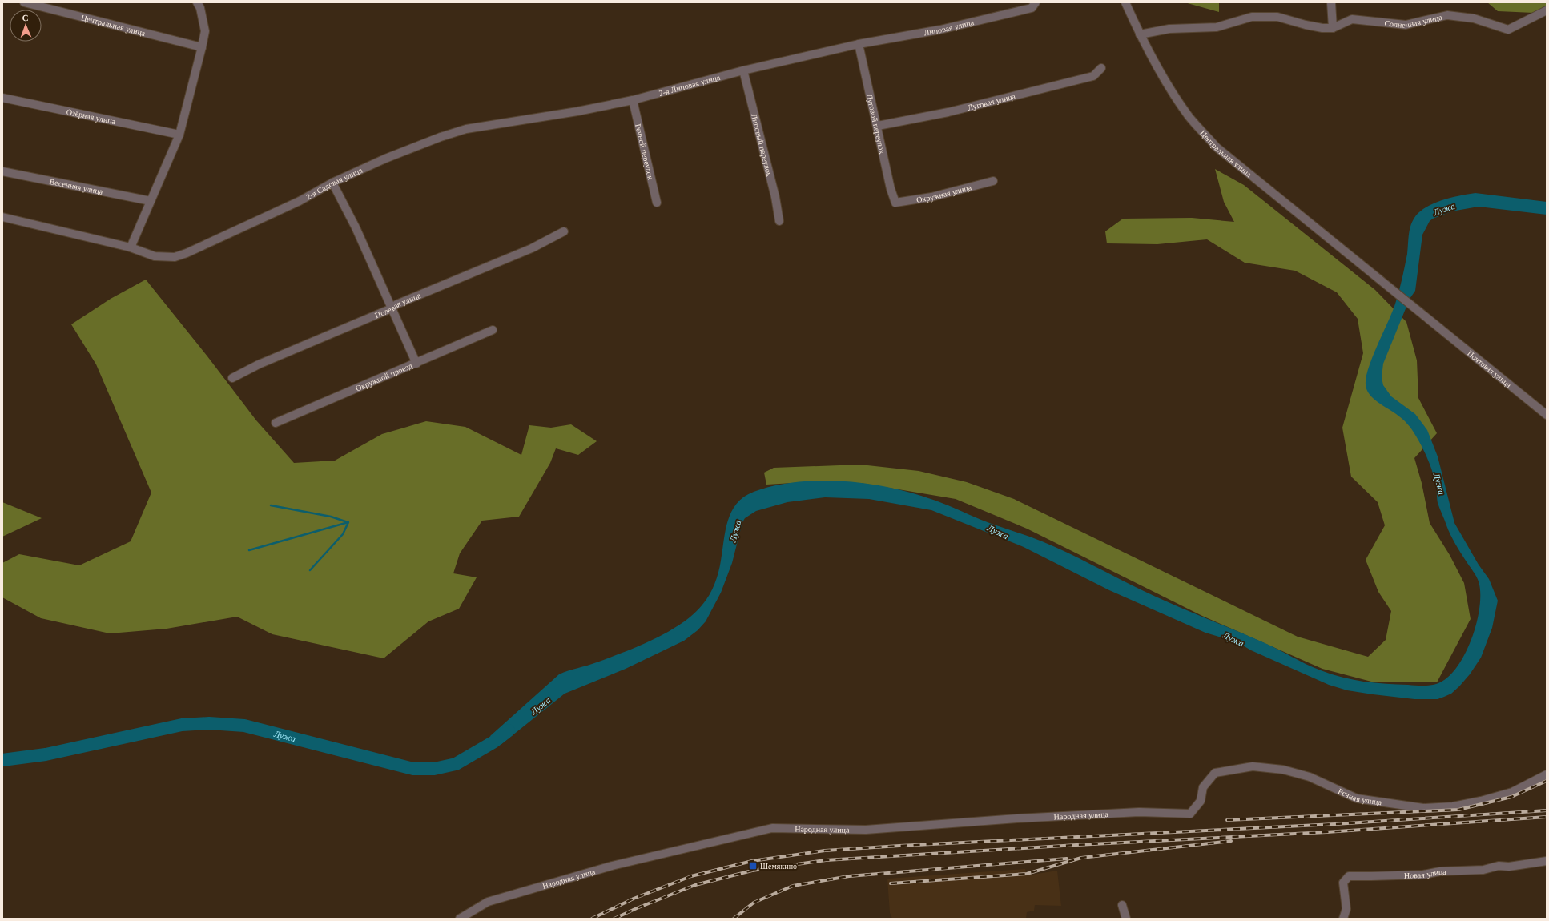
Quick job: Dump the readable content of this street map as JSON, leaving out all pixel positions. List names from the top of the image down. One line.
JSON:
{"streets":{"street":["Солнечная улица","Центральная улица","Липовая улица","2-я Липовая улица","Луговая улица","Озёрная улица","Луговой переулок","Липовый переулок","Речной переулок","2-я Садовая улица","Весенняя улица","Окружная улица","Полевая улица","Почтовая улица","Окружной проезд","Речная улица","Народная улица","Новая улица"]},"crossings":[["Солнечная улица","Центральная улица"],["Центральная улица","Почтовая улица"],["Липовая улица","2-я Липовая улица"],["Липовая улица","Луговой переулок"],["2-я Липовая улица","Луговой переулок"],["2-я Липовая улица","Липовый переулок"],["2-я Липовая улица","Речной переулок"],["2-я Липовая улица","2-я Садовая улица"],["Луговая улица","Луговой переулок"],["Луговой переулок","Окружная улица"],["Речная улица","Народная улица"]],"water":["Лужа"],"places":{"transit":["Шемякино"]},"north":"top"}
